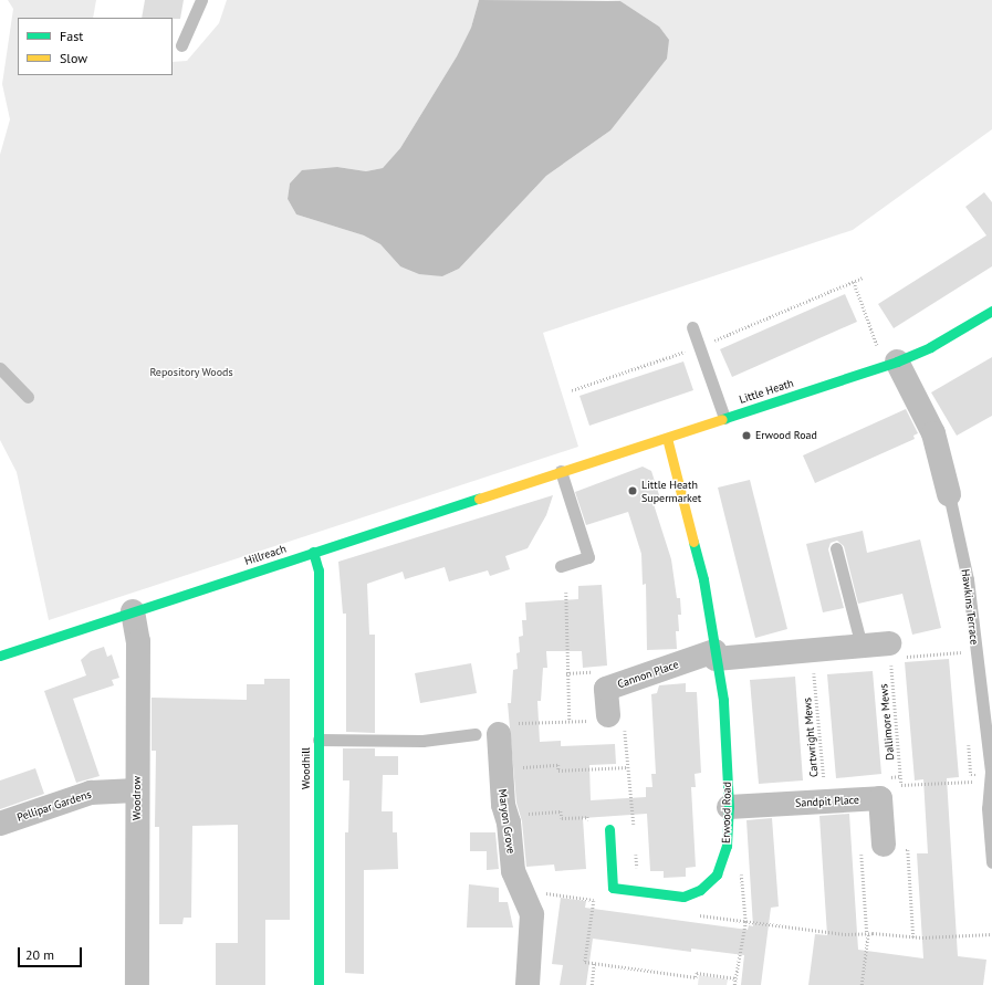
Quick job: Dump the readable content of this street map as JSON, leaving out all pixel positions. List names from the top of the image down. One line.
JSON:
{"streets":{"main road":["Little Heath","Hillreach","Woodhill","Erwood Road"],"street":["Hawkins Terrace","Cannon Place","Woodrow","Sandpit Place","Pellipar Gardens","Maryon Grove"],"path":["Dallimore Mews","Cartwright Mews"]},"crossings":[["Little Heath","Hillreach"],["Little Heath","Hawkins Terrace"],["Little Heath","Erwood Road"],["Hillreach","Woodhill"],["Hillreach","Woodrow"],["Cannon Place","Erwood Road"],["Woodrow","Pellipar Gardens"],["Sandpit Place","Erwood Road"]],"parks":["Repository Woods"],"places":["Erwood Road","Little Heath Supermarket"],"legend":["Fast","Slow"],"scale_bar":"20 m"}
